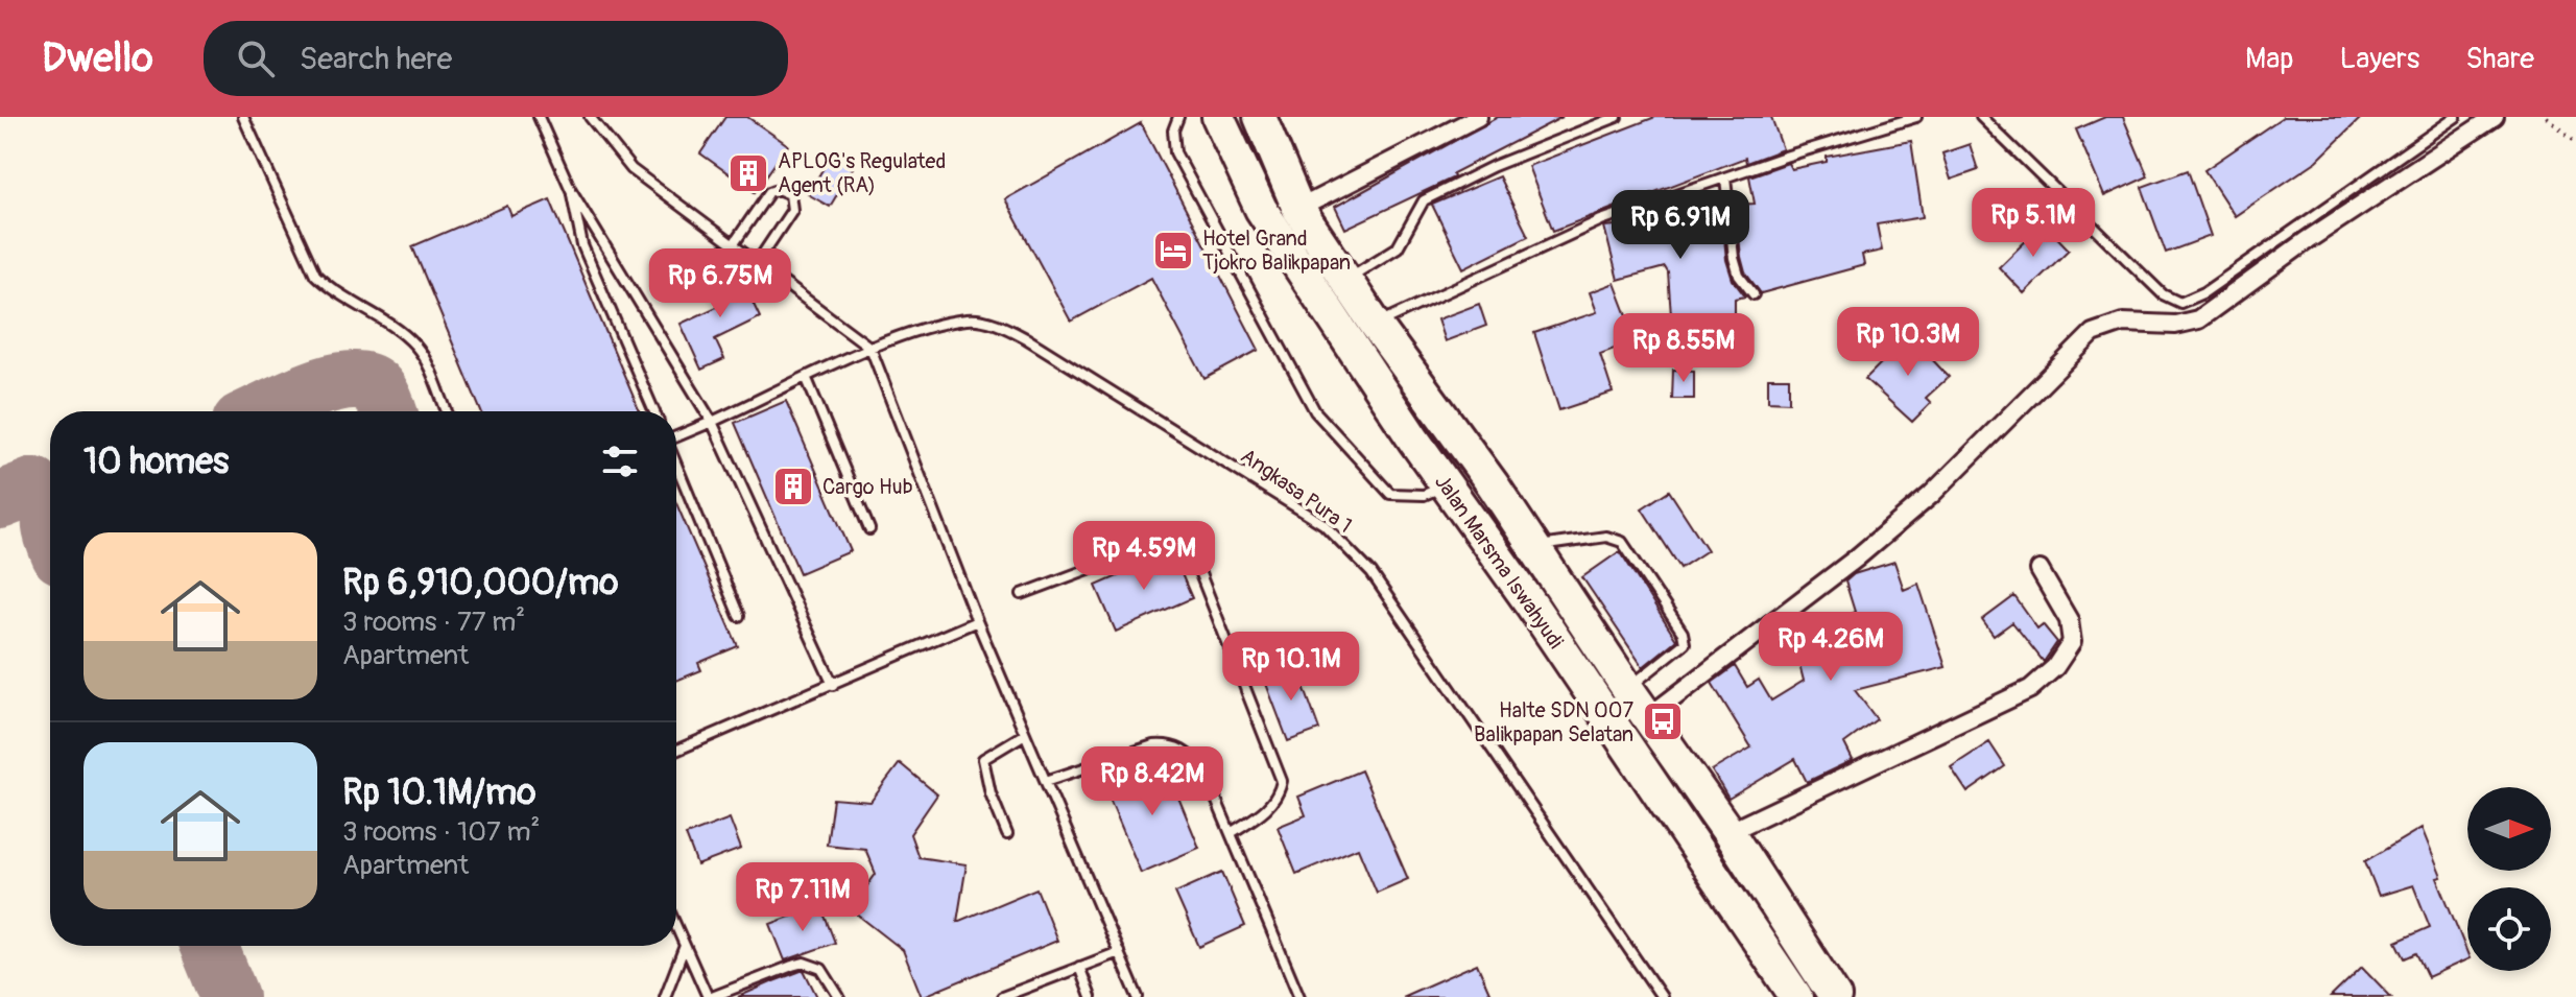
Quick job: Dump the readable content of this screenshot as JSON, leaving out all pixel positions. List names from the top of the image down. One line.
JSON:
{"streets":{"highway":["Jalan Marsma Iswahyudi"],"lane":["Angkasa Pura 1"]},"places":{"building":["APLOG's Regulated Agent (RA)","Cargo Hub"],"hotel":["Hotel Grand Tjokro Balikpapan"],"bus stop":["Halte SDN 007 Balikpapan Selatan"]},"north":"right","page":{"header":"Dwello","search":"Search here","nav":["Map","Layers","Share"],"price":["Rp 5.1M","Rp 6.91M","Rp 6.75M","Rp 10.3M","Rp 8.55M","Rp 4.59M","Rp 4.26M","Rp 10.1M","Rp 8.42M","Rp 7.11M"],"heading":"10 homes","list":[{"name":"Rp 6,910,000/mo","note":"3 rooms · 77 m² · Apartment"},{"name":"Rp 10.1M/mo","note":"3 rooms · 107 m² · Apartment"}]}}
